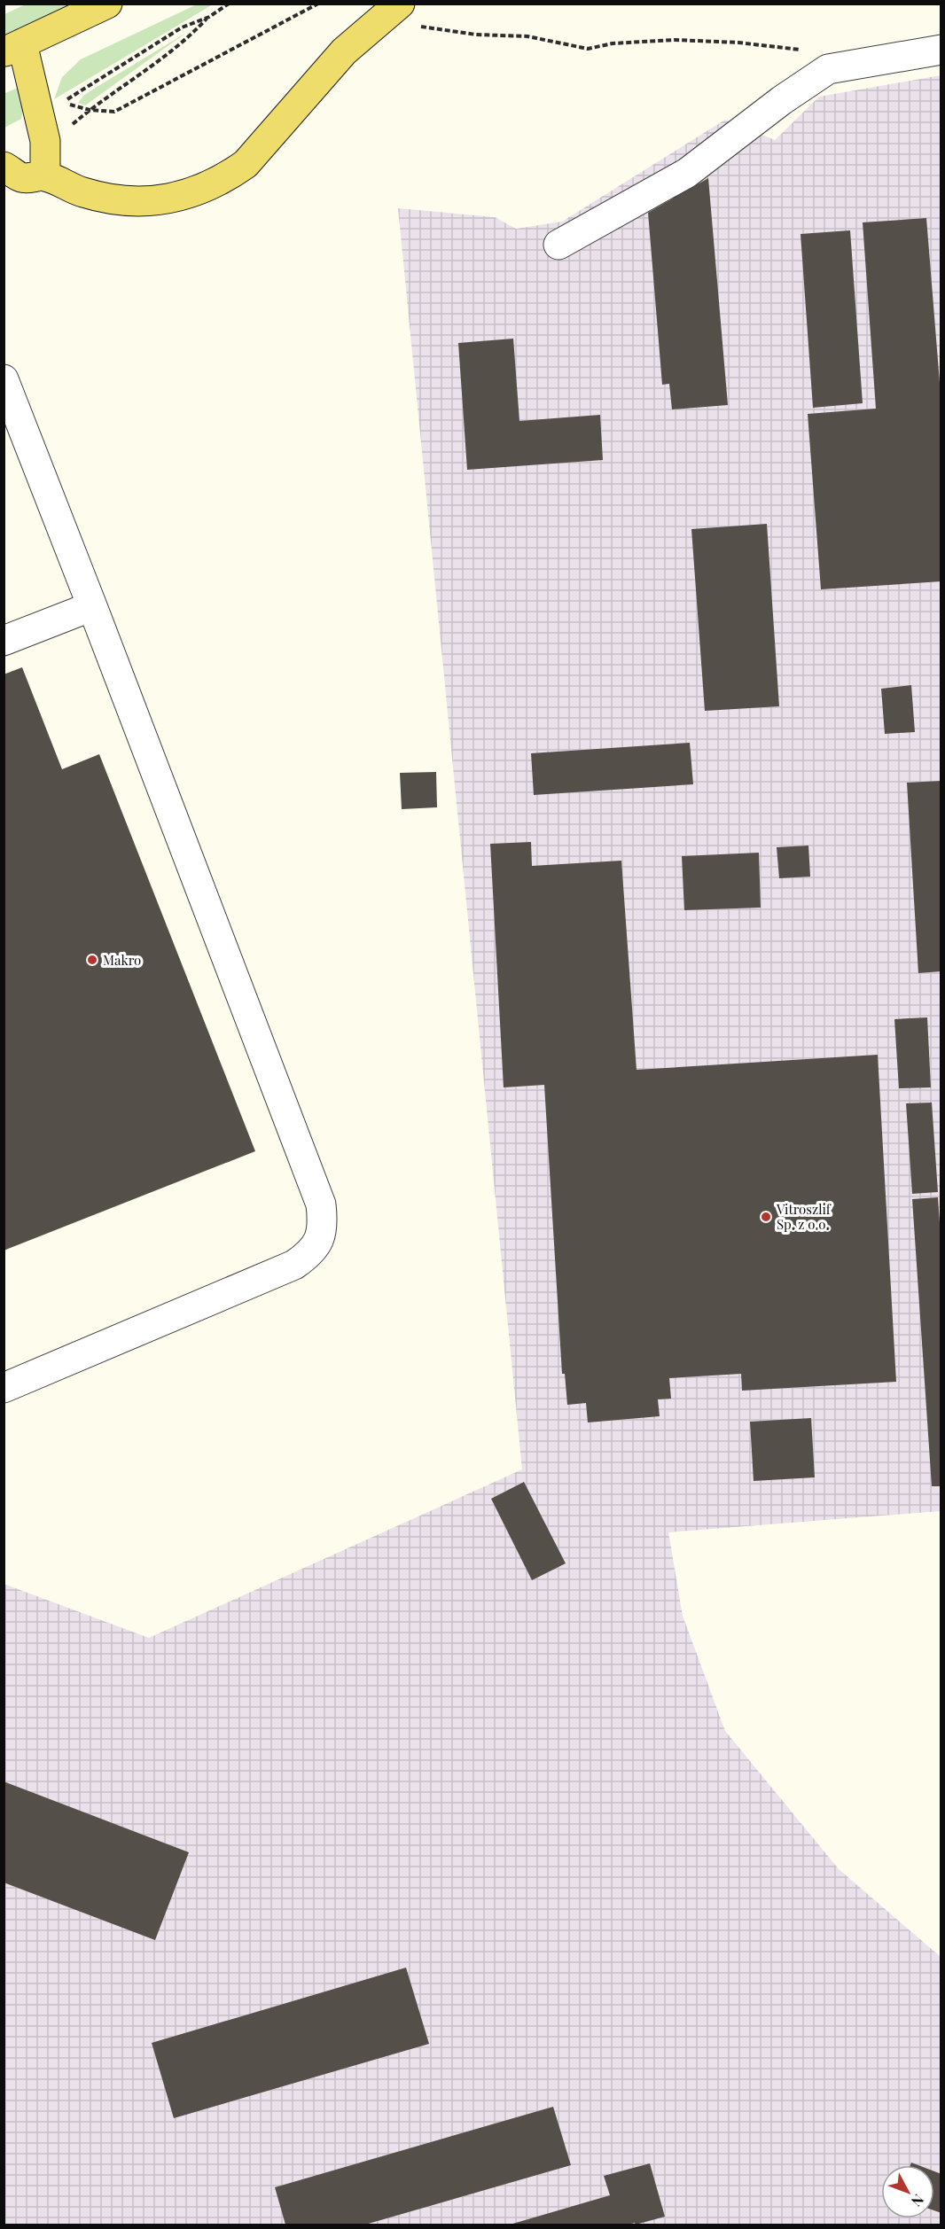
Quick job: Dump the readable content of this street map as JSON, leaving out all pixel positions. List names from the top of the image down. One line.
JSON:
{"places":["Makro","Vitroszlif Sp. z o.o."],"north":"bottom right"}
